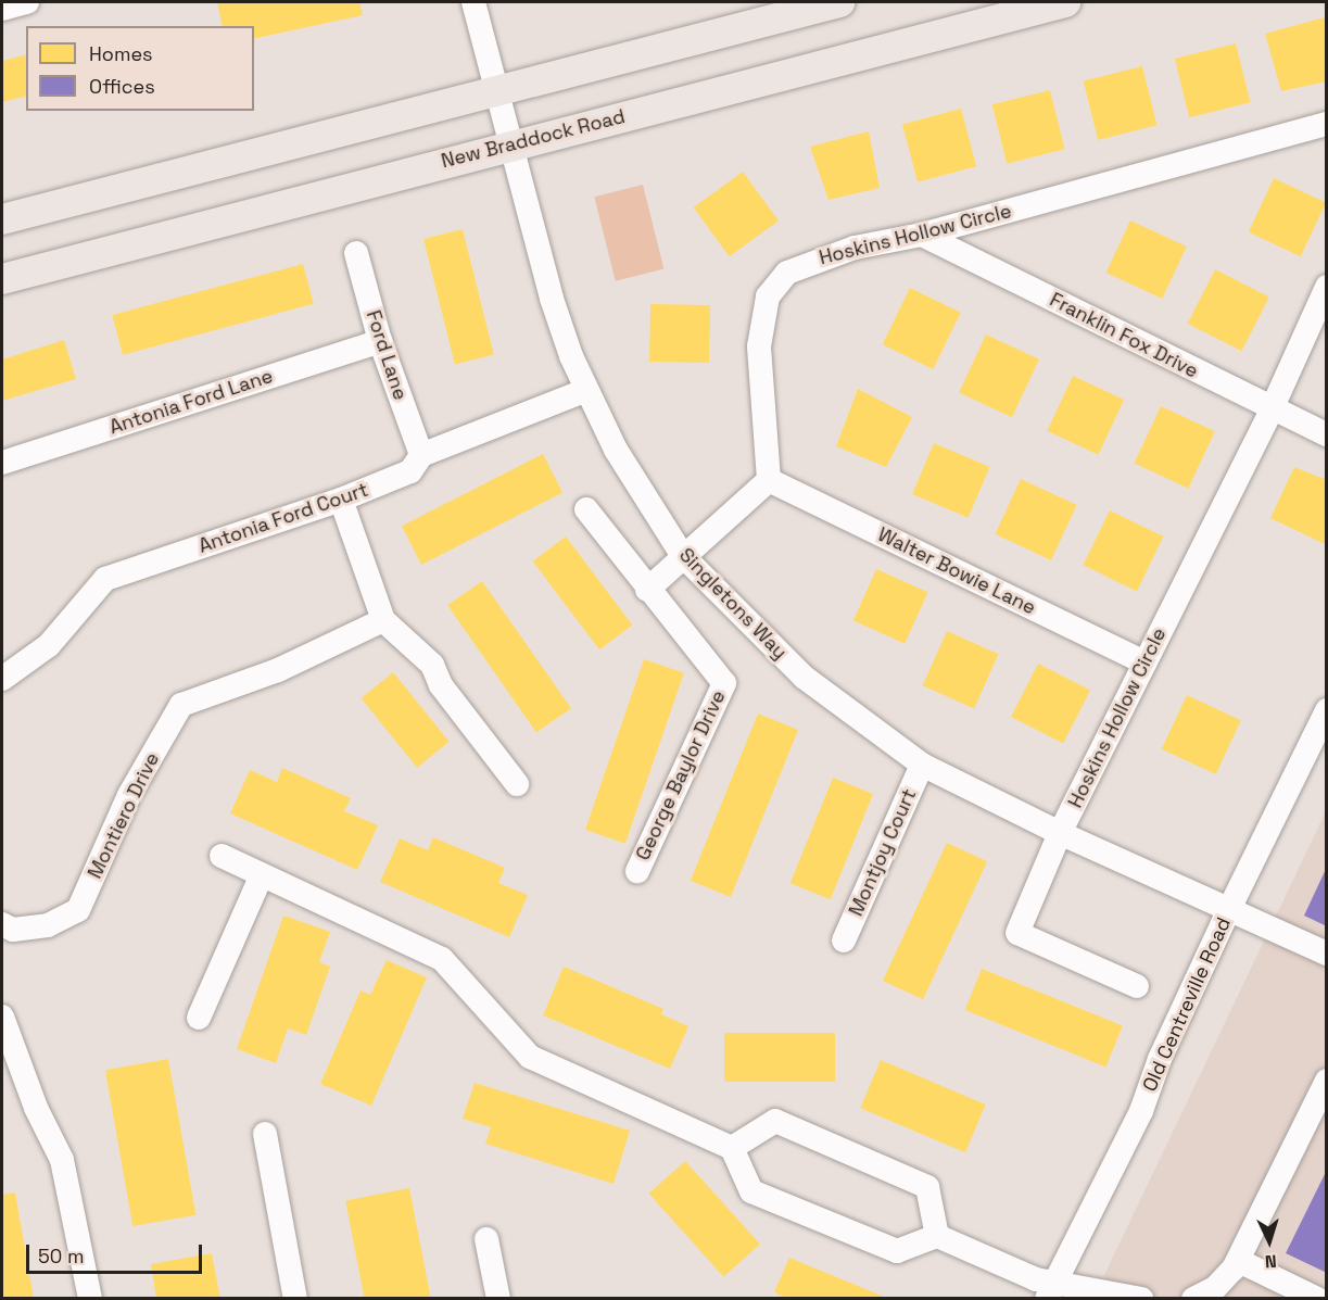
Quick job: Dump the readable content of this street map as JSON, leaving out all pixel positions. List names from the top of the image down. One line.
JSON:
{"streets":{"main road":["New Braddock Road"],"street":["Hoskins Hollow Circle","Franklin Fox Drive","Ford Lane","Antonia Ford Lane","Antonia Ford Court","Walter Bowie Lane","Singletons Way","George Baylor Drive","Montiero Drive","Montjoy Court","Old Centreville Road"]},"crossings":[["New Braddock Road","Singletons Way"],["Hoskins Hollow Circle","Franklin Fox Drive"],["Hoskins Hollow Circle","Walter Bowie Lane"],["Hoskins Hollow Circle","Singletons Way"],["Ford Lane","Antonia Ford Lane"],["Ford Lane","Antonia Ford Court"],["Antonia Ford Court","Singletons Way"],["Singletons Way","Montjoy Court"],["Singletons Way","Old Centreville Road"]],"legend":["Homes","Offices"],"scale_bar":"50 m","north":"bottom"}
